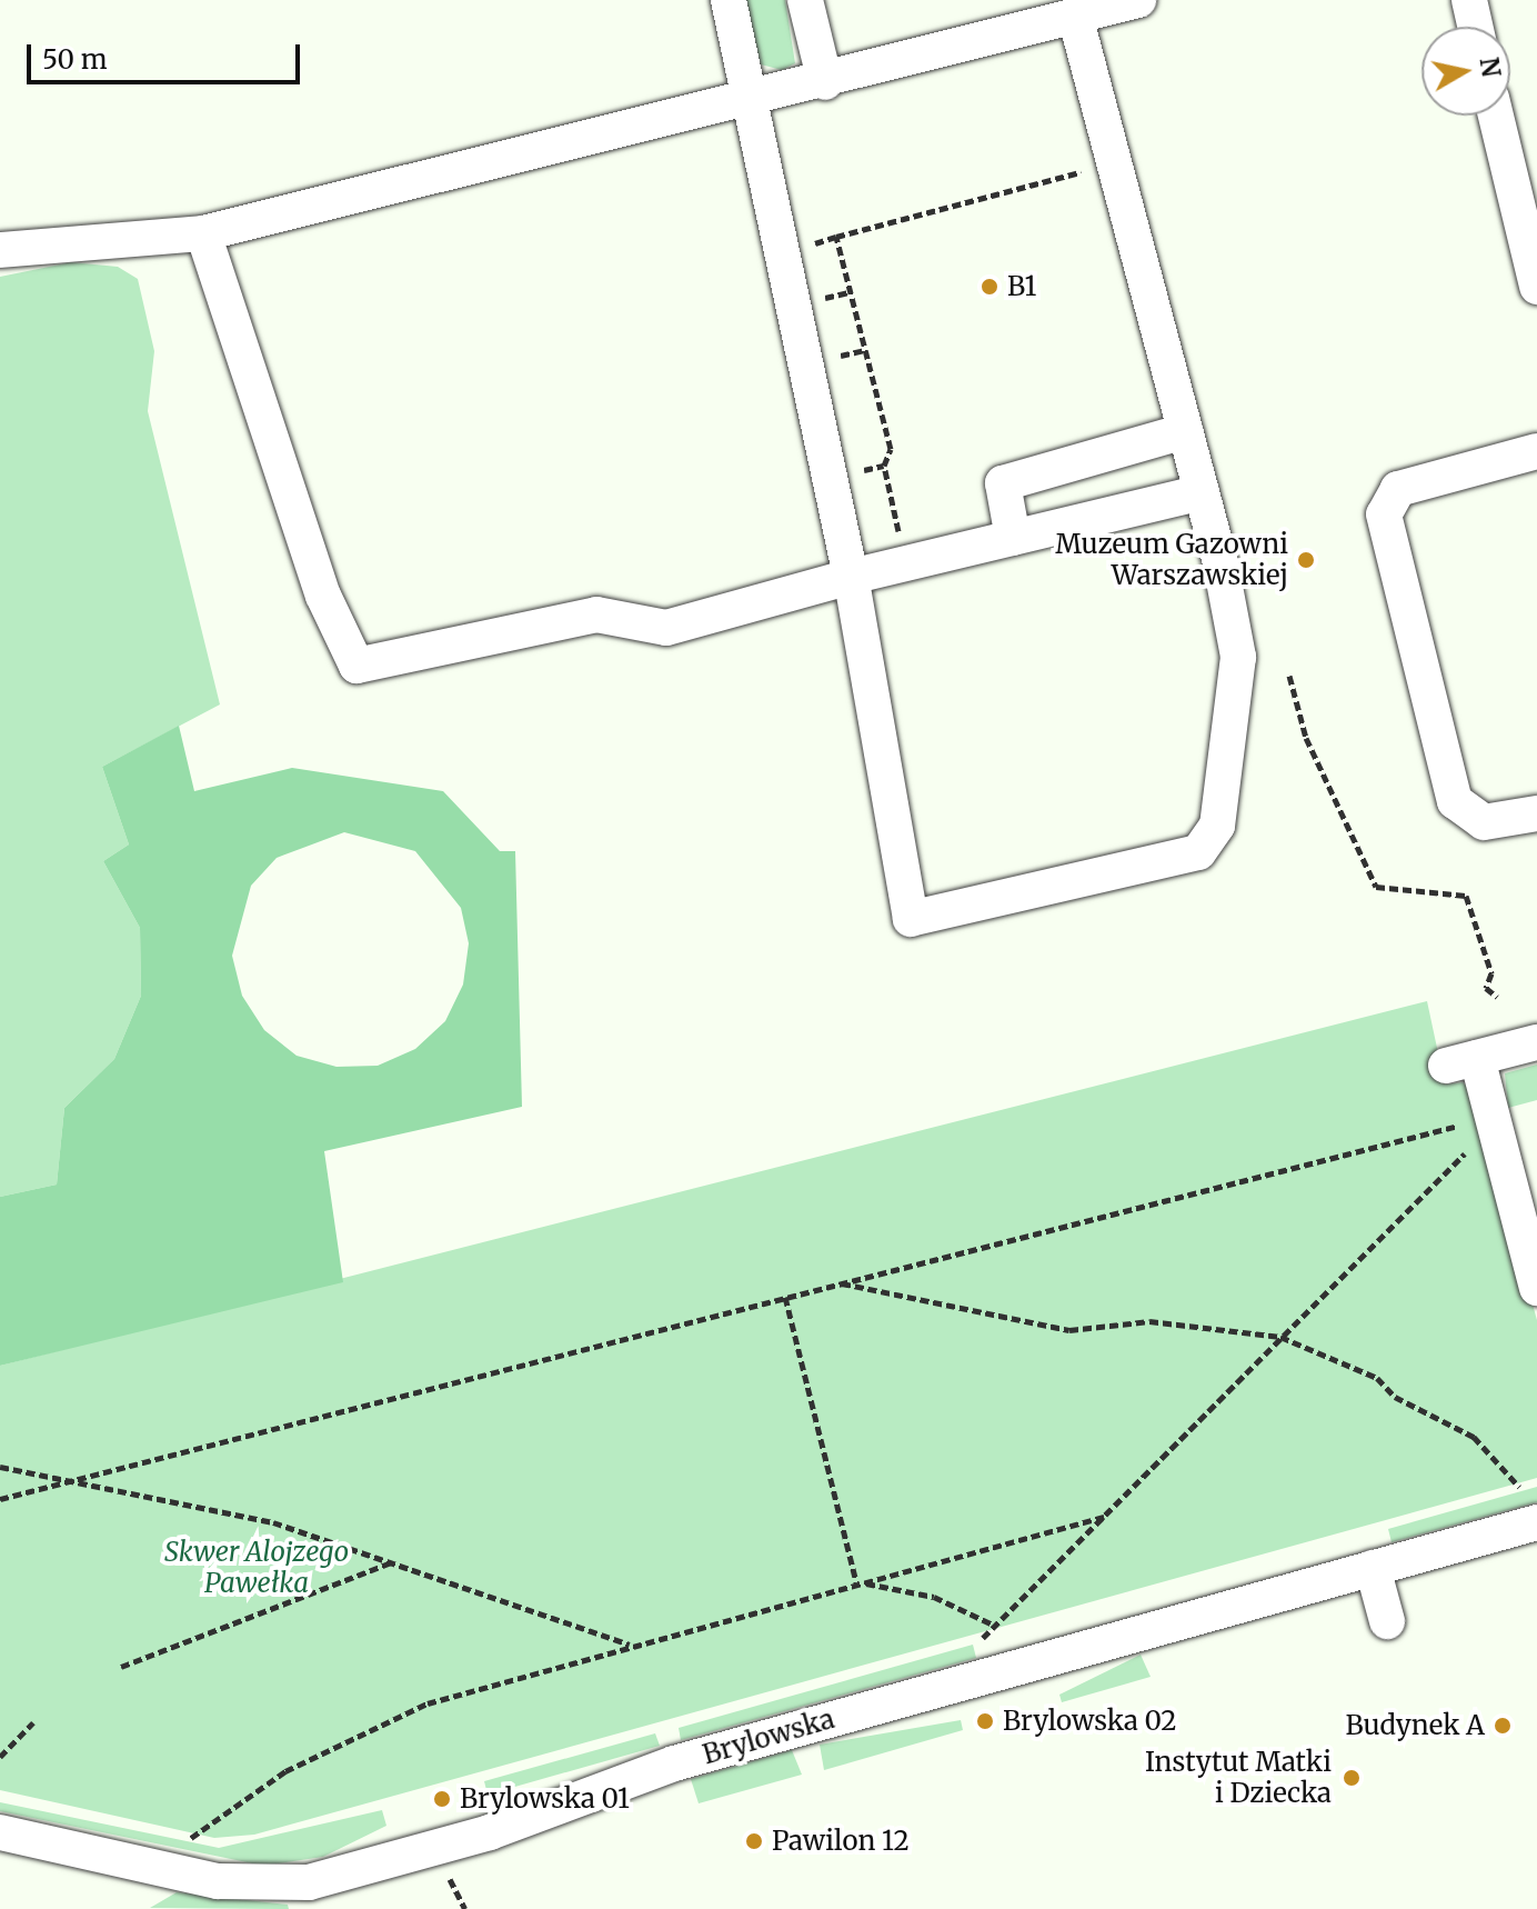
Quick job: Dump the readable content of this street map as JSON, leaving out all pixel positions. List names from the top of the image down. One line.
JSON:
{"streets":{"street":["Brylowska"]},"parks":["Skwer Alojzego Pawełka"],"places":["B1","Muzeum Gazowni Warszawskiej","Brylowska 02","Budynek A","Instytut Matki i Dziecka","Brylowska 01","Pawilon 12"],"scale_bar":"50 m","north":"right"}
